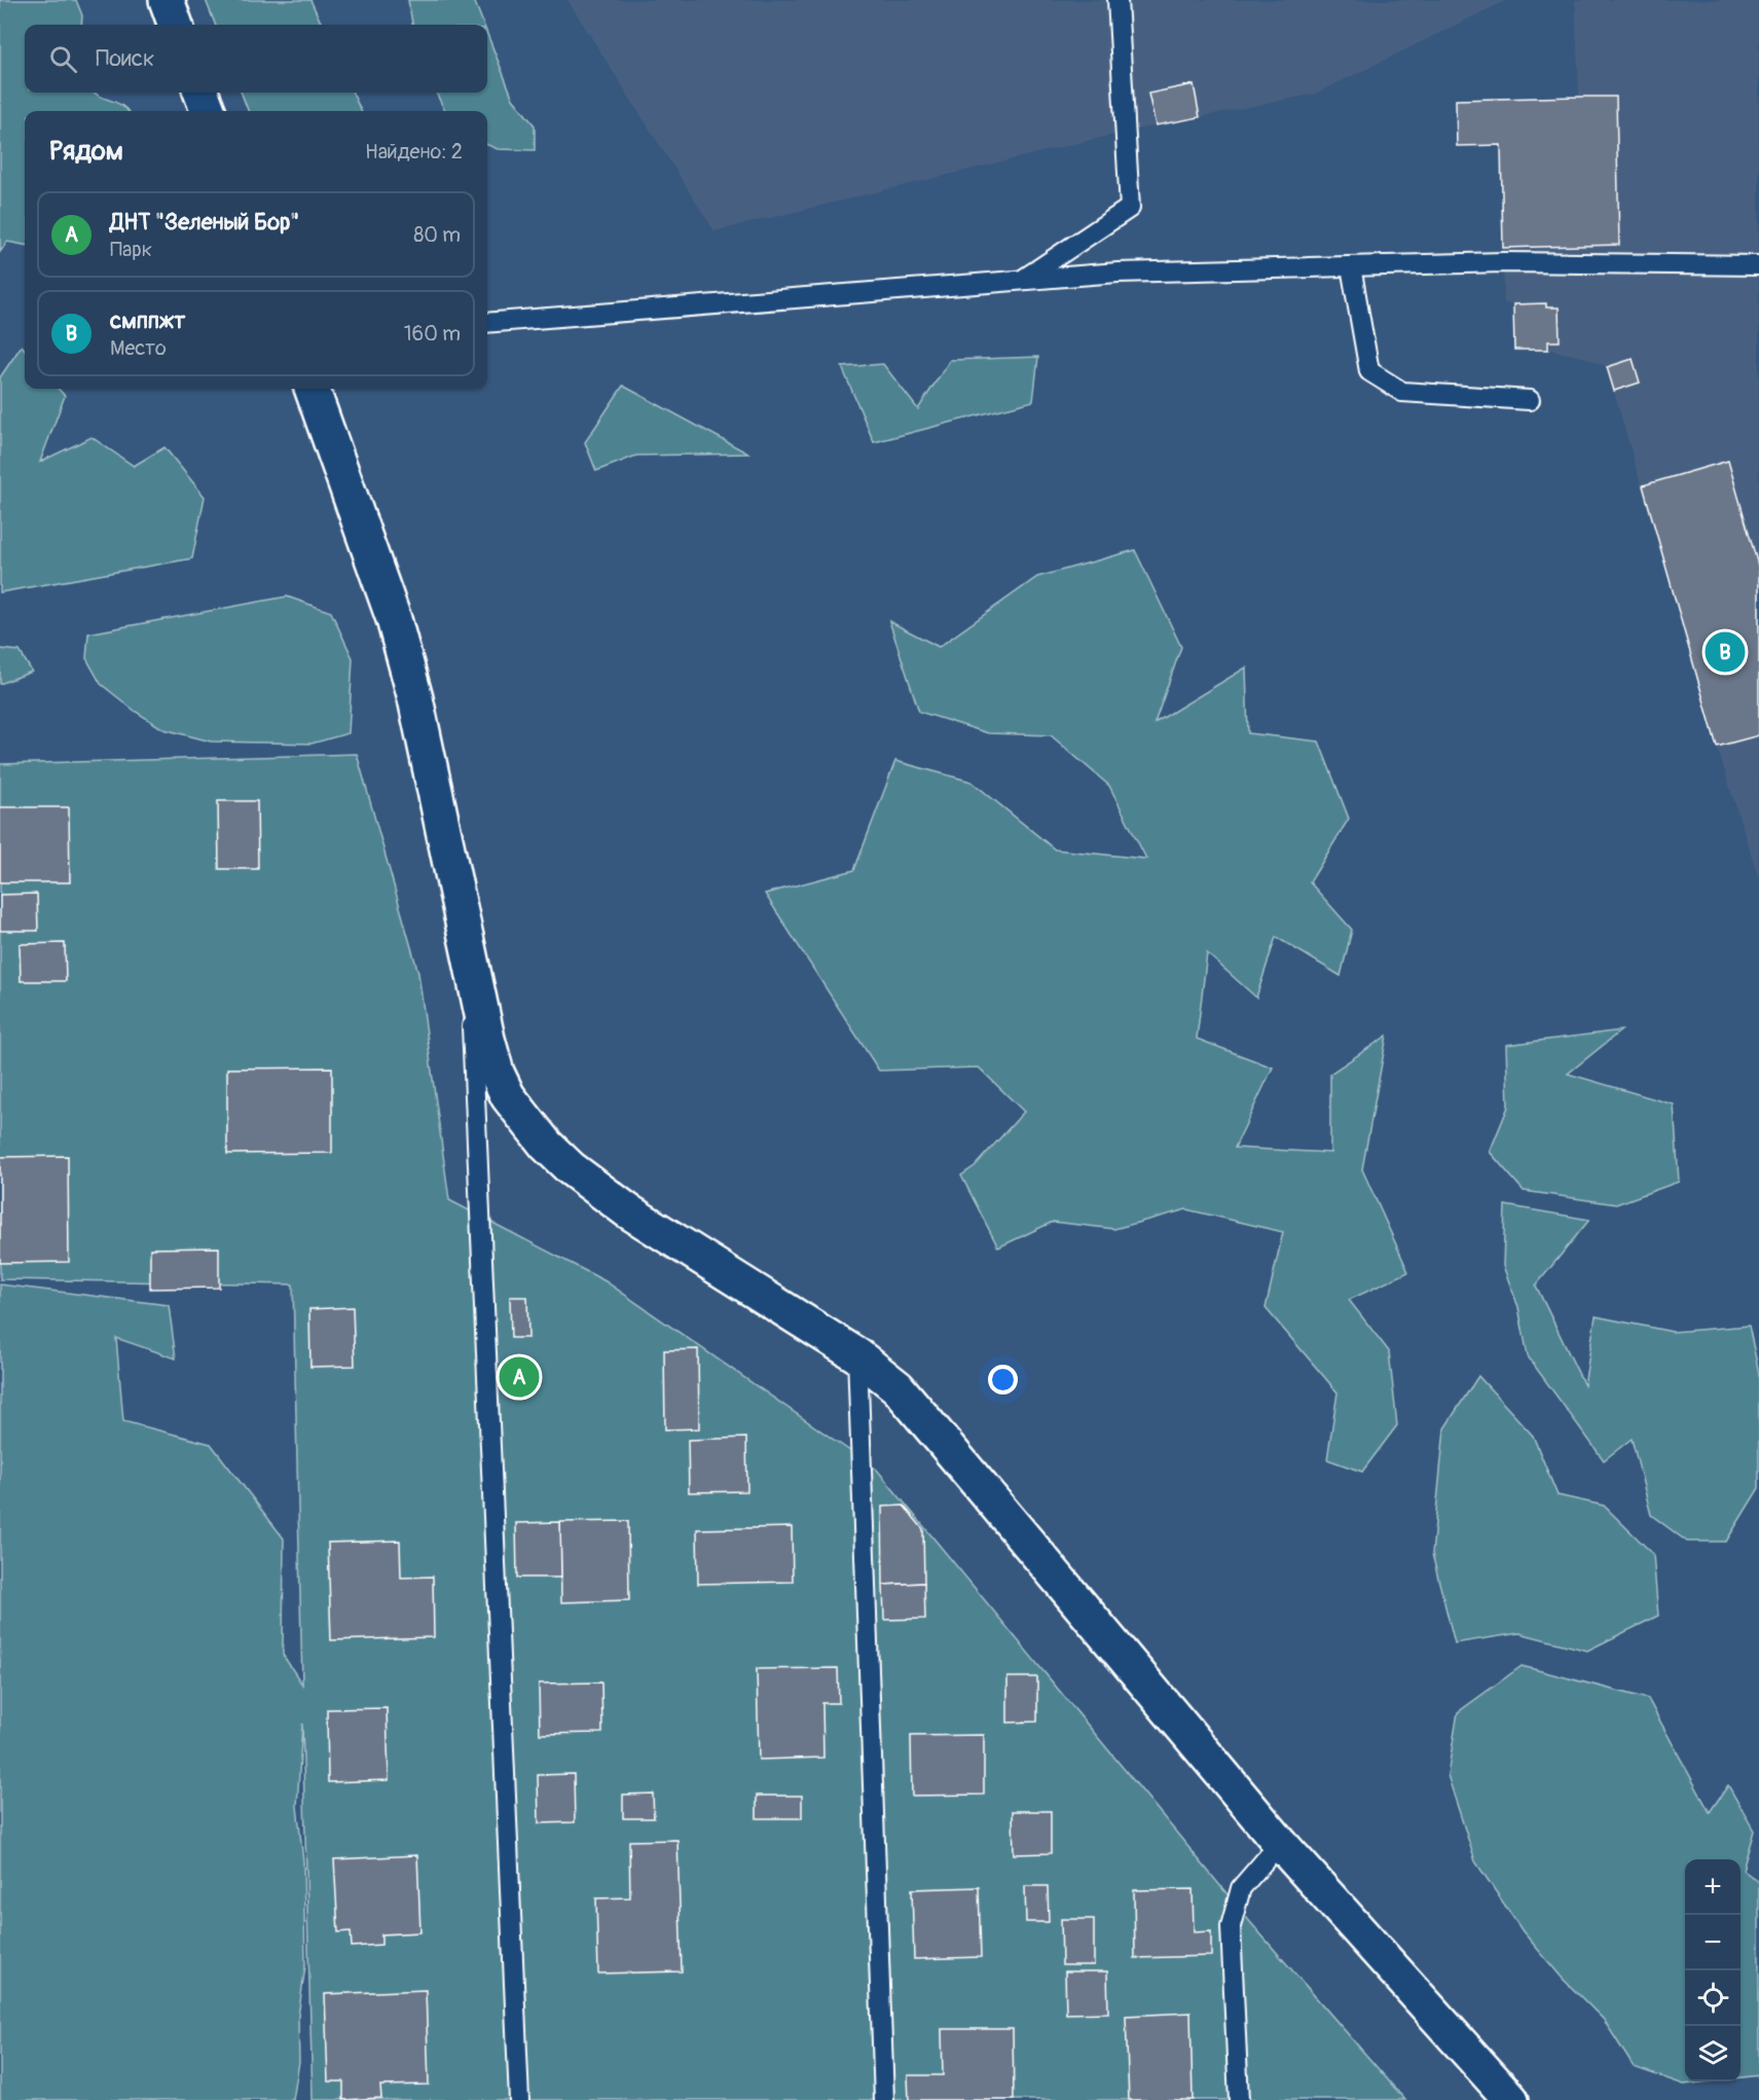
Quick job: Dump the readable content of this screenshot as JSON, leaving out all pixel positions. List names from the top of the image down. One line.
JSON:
{"page":{"search":"Поиск","heading":["Рядом","Найдено: 2"],"list":[{"mark":"A","name":"ДНТ \"Зеленый Бор\"","note":"Парк","value":"80 m"},{"mark":"B","name":"смппжт","note":"Место","value":"160 m"}],"pins":["B","A"],"map_buttons":["+","−"]}}
